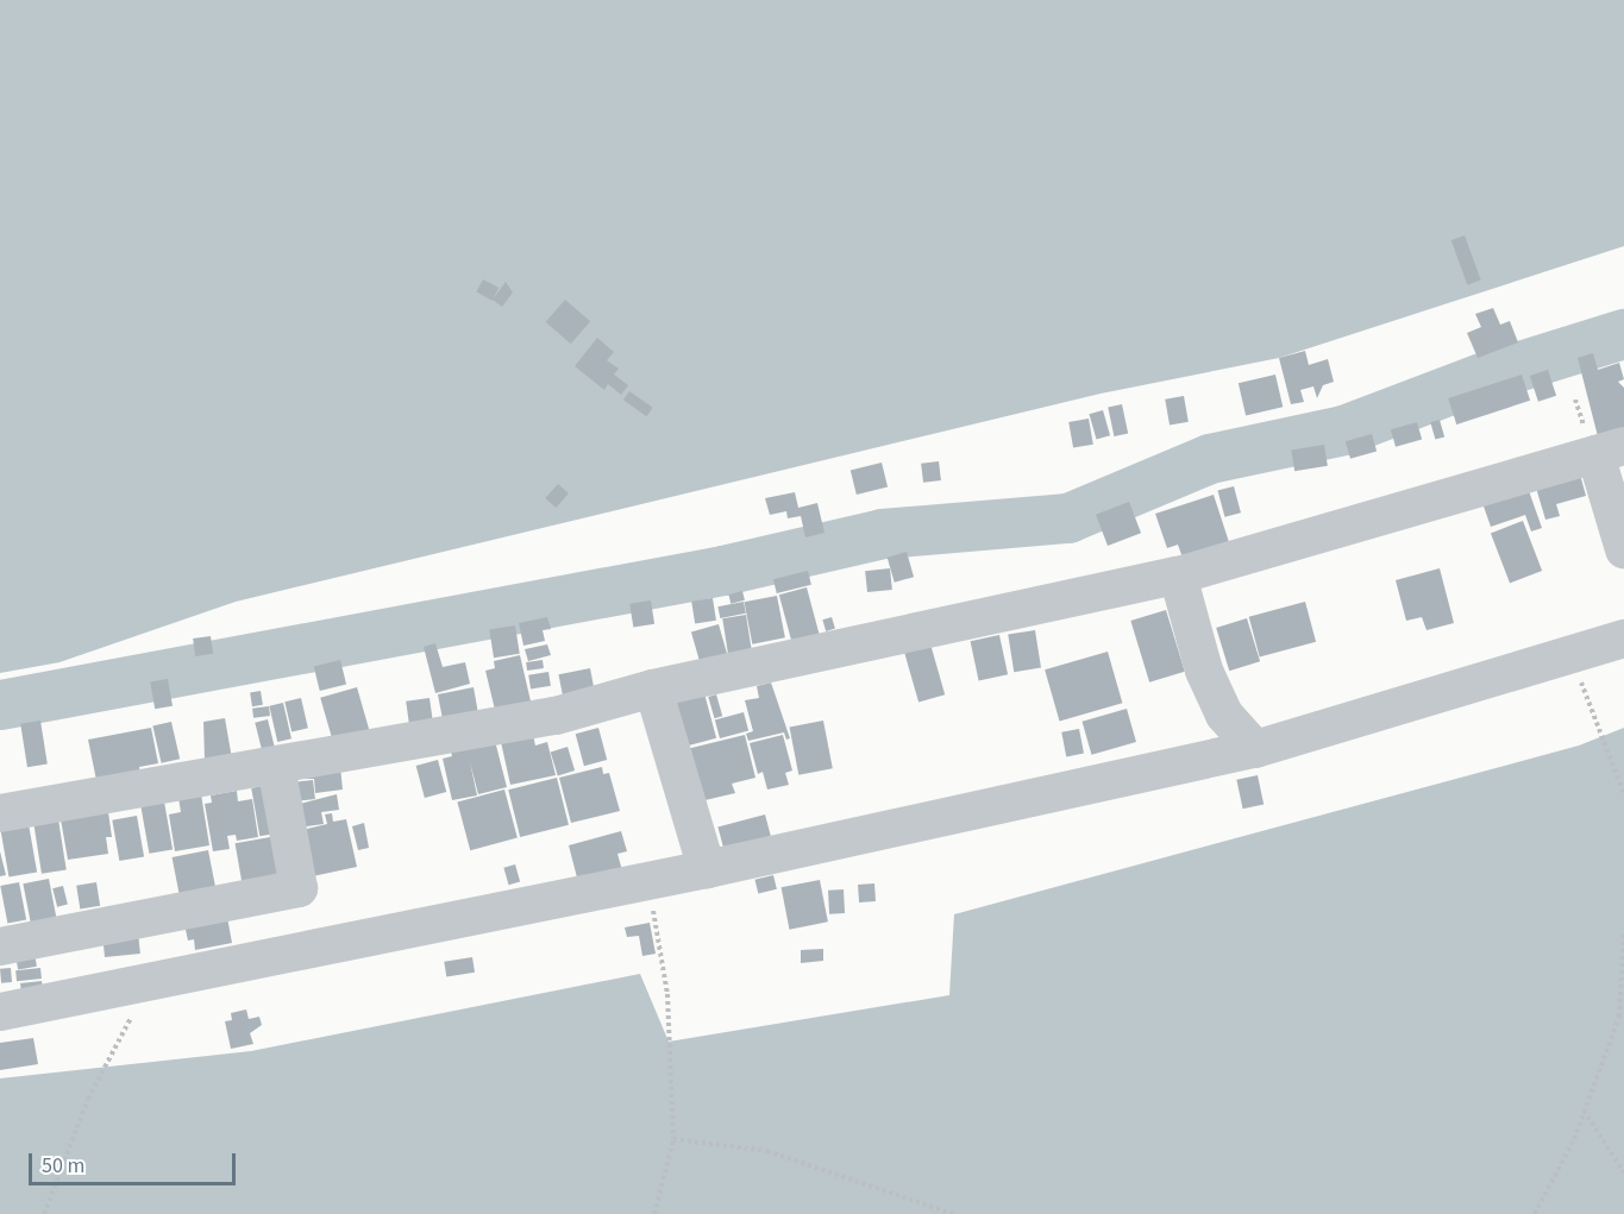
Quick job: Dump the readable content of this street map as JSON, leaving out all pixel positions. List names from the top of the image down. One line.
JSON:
{"scale_bar":"50 m"}
